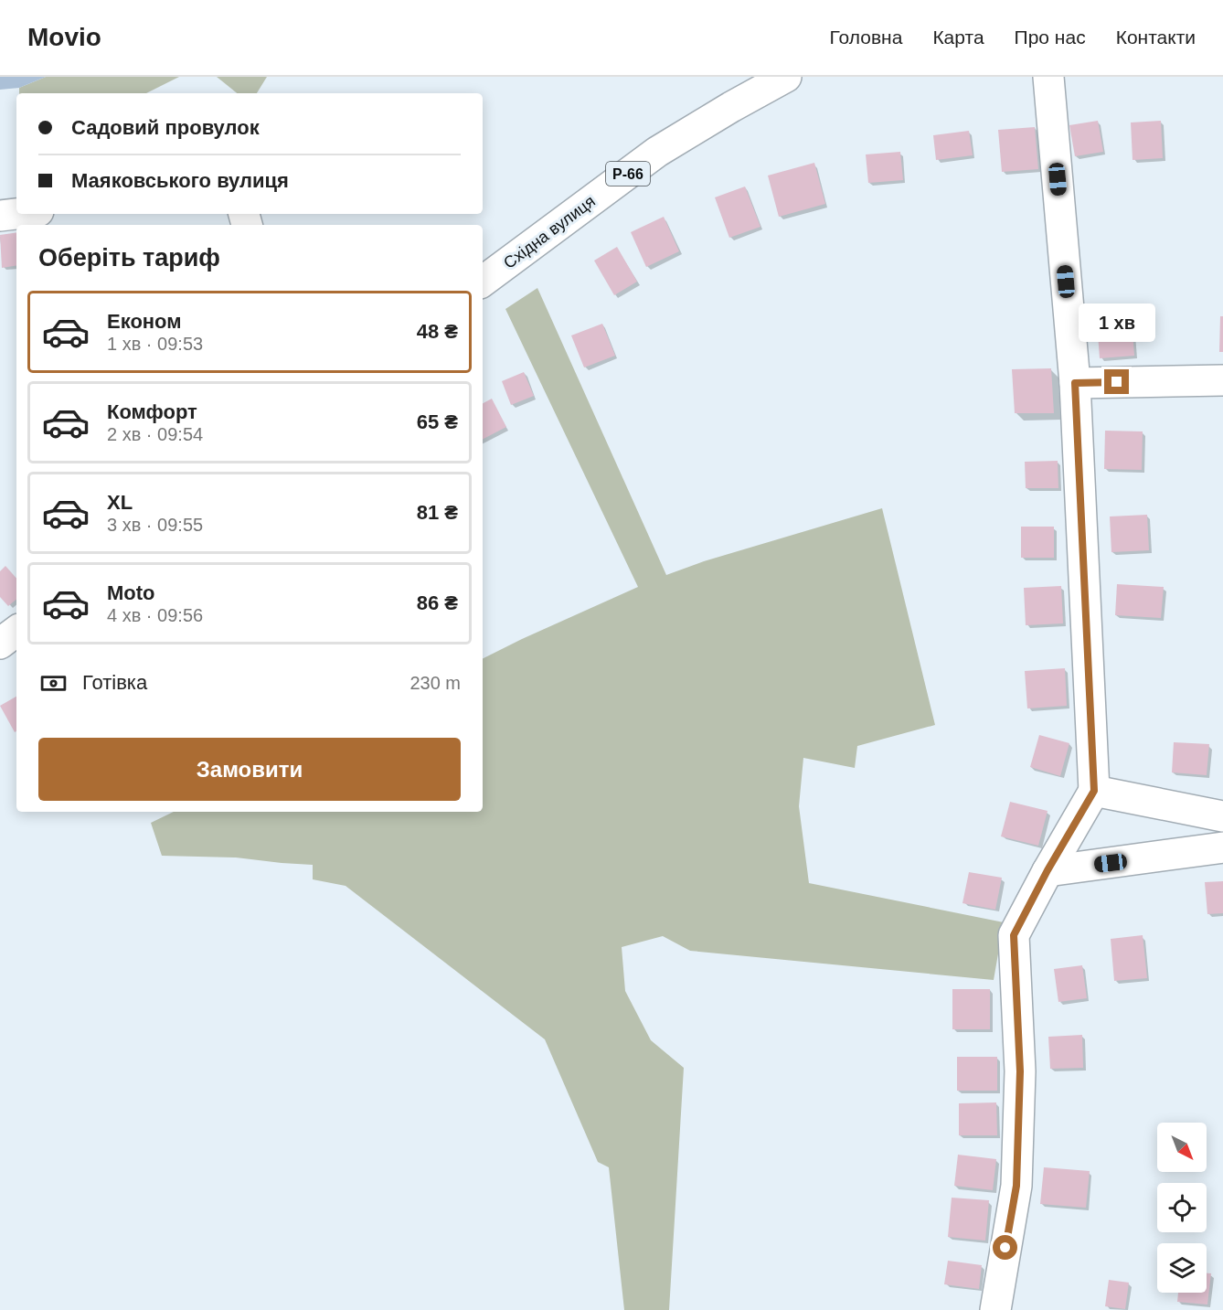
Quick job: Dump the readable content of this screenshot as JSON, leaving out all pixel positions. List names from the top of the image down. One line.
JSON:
{"streets":{"street":["Р-66","Східна вулиця"]},"north":"bottom right","page":{"header":"Movio","nav":["Головна","Карта","Про нас","Контакти"],"banner":["Садовий провулок","Маяковського вулиця"],"heading":"Оберіть тариф","list":[{"name":"Економ","note":"1 хв · 09:53","value":"48 ₴"},{"name":"Комфорт","note":"2 хв · 09:54","value":"65 ₴"},{"name":"XL","note":"3 хв · 09:55","value":"81 ₴"},{"name":"Moto","note":"4 хв · 09:56","value":"86 ₴"}],"bubble":"1 хв","pay":["Готівка","230 m"],"buttons":"Замовити"}}
